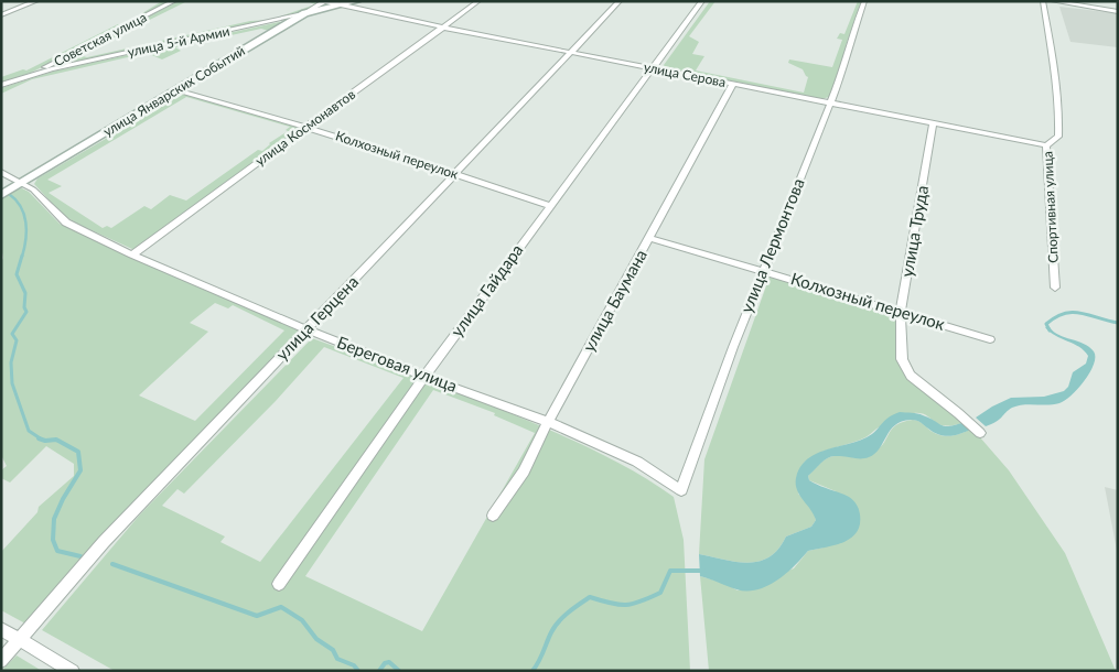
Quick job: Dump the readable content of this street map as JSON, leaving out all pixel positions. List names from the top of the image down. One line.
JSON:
{"streets":{"street":["Советская улица","улица 5-й Армии","улица Серова","улица Январских Событий","улица Космонавтов","Колхозный переулок","Спортивная улица","улица Труда","улица Лермонтова","улица Гайдара","улица Баумана","улица Герцена","Береговая улица"]},"crossings":[["Советская улица","улица 5-й Армии"],["улица 5-й Армии","улица Серова"],["улица 5-й Армии","улица Январских Событий"],["улица Серова","улица Январских Событий"],["улица Серова","улица Космонавтов"],["улица Серова","Спортивная улица"],["улица Серова","улица Труда"],["улица Серова","улица Лермонтова"],["улица Серова","улица Гайдара"],["улица Серова","улица Баумана"],["улица Серова","улица Герцена"],["улица Январских Событий","Колхозный переулок"],["улица Январских Событий","Береговая улица"],["улица Космонавтов","Колхозный переулок"],["улица Космонавтов","Береговая улица"],["Колхозный переулок","улица Труда"],["Колхозный переулок","улица Лермонтова"],["Колхозный переулок","улица Гайдара"],["Колхозный переулок","улица Баумана"],["Колхозный переулок","улица Герцена"],["улица Лермонтова","Береговая улица"],["улица Гайдара","Береговая улица"],["улица Баумана","Береговая улица"],["улица Герцена","Береговая улица"]]}
